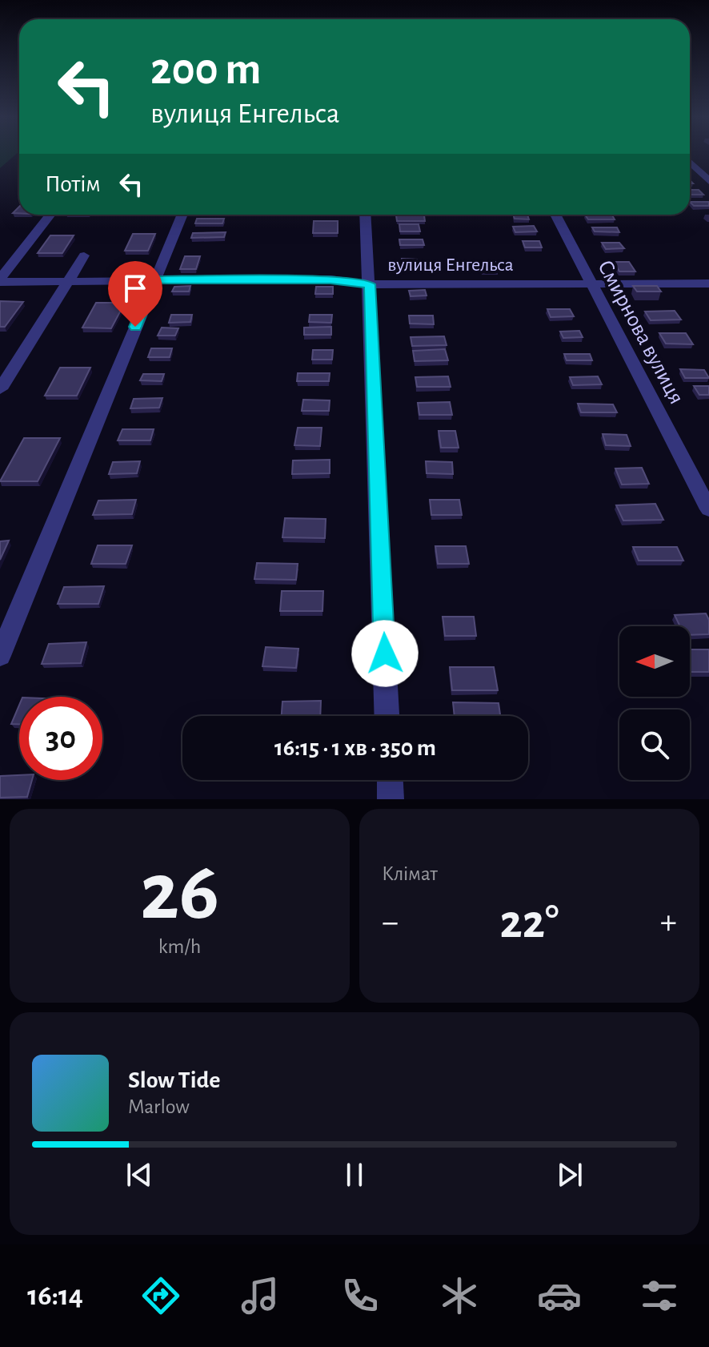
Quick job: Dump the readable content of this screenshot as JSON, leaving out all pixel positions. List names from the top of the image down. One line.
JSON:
{"streets":{"street":["вулиця Енгельса","Смирнова вулиця"]},"crossings":[["вулиця Енгельса","Смирнова вулиця"]],"north":"left","page":{"turn":["200 m","вулиця Енгельса"],"then":"Потім","limit":"30","trip":"16:15 · 1 хв · 350 m","tile":[["26","km/h"],"Клімат"],"heat":["−","22°","+"],"song":["Slow Tide","Marlow"],"tabs":"16:14"}}
